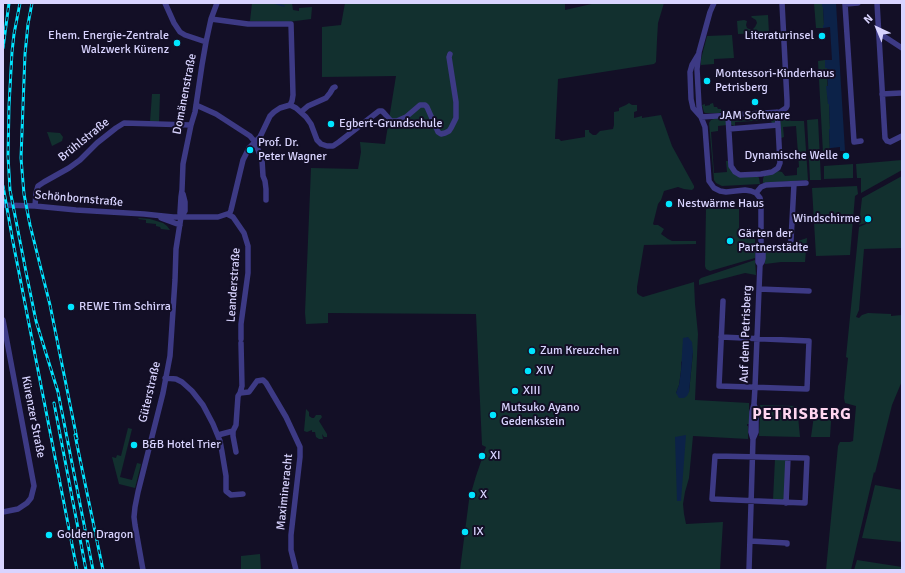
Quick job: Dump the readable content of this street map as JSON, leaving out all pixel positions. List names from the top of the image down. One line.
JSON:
{"streets":{"street":["Domänenstraße","Brühlstraße","Schönbornstraße","Leanderstraße","Auf dem Petrisberg","Güterstraße","Kürenzer Straße","Maximineracht"]},"crossings":[["Domänenstraße","Brühlstraße"],["Domänenstraße","Schönbornstraße"],["Domänenstraße","Güterstraße"],["Brühlstraße","Schönbornstraße"],["Schönbornstraße","Leanderstraße"],["Schönbornstraße","Güterstraße"],["Leanderstraße","Maximineracht"]],"districts":["PETRISBERG"],"places":["Literaturinsel","Ehem. Energie-Zentrale Walzwerk Kürenz","Montessori-Kinderhaus Petrisberg","JAM Software","Egbert-Grundschule","Prof. Dr. Peter Wagner","Dynamische Welle","Nestwärme Haus","Windschirme","Gärten der Partnerstädte","REWE Tim Schirra","Zum Kreuzchen","XIV","XIII","Mutsuko Ayano Gedenkstein","B&B Hotel Trier","XI","X","IX","Golden Dragon"],"north":"top left"}
